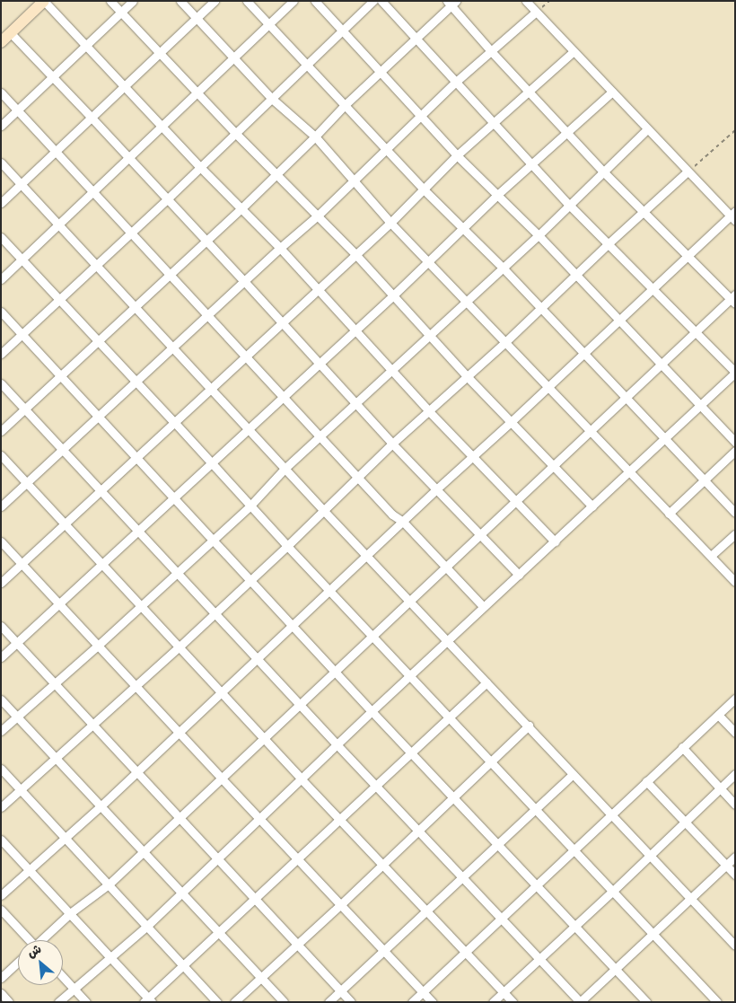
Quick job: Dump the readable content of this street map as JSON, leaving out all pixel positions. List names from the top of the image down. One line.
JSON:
{"north":"top left"}
